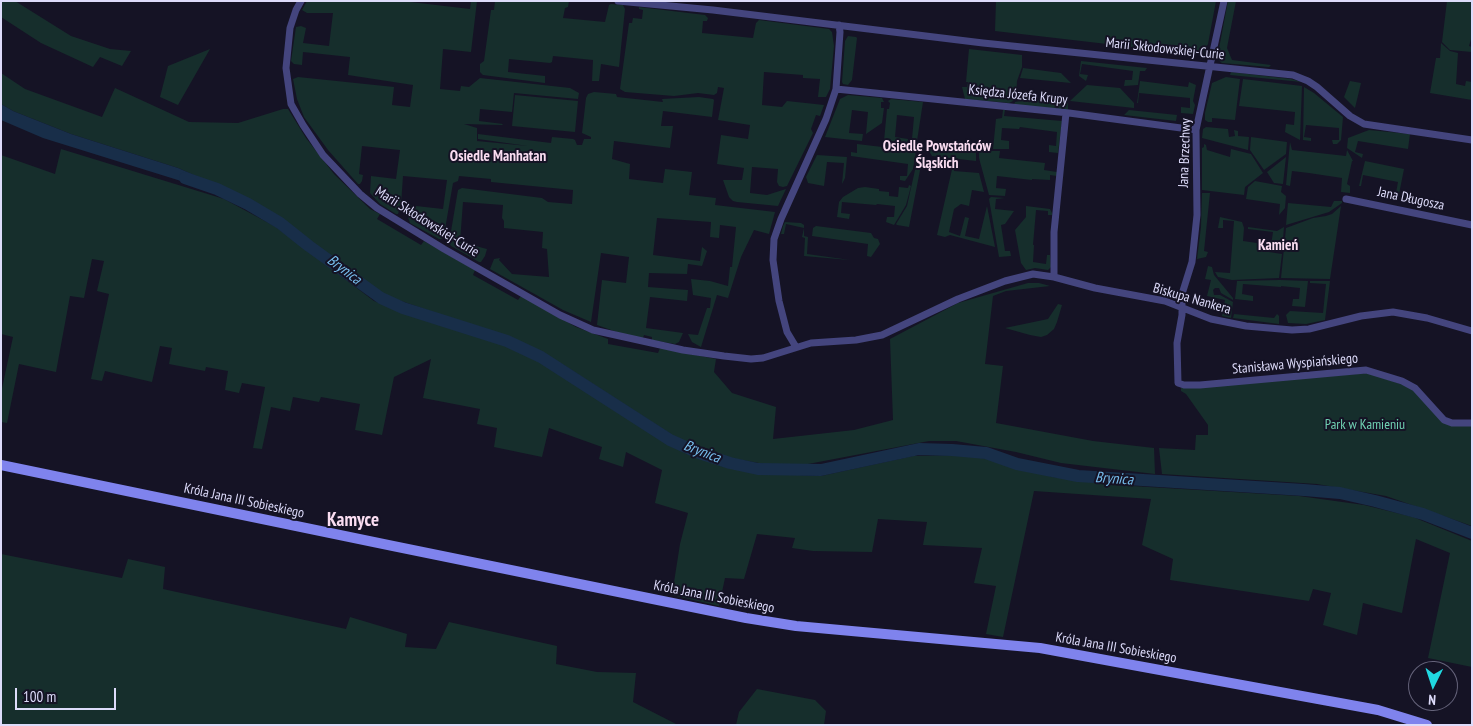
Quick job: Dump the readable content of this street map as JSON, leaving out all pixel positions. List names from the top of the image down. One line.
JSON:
{"streets":{"street":["Marii Skłodowskiej-Curie","Księdza Józefa Krupy","Jana Brzechwy","Jana Długosza","Biskupa Nankera","Stanisława Wyspiańskiego","Króla Jana III Sobieskiego"]},"crossings":[["Marii Skłodowskiej-Curie","Jana Brzechwy"],["Marii Skłodowskiej-Curie","Biskupa Nankera"],["Księdza Józefa Krupy","Jana Brzechwy"],["Jana Brzechwy","Biskupa Nankera"],["Jana Brzechwy","Stanisława Wyspiańskiego"],["Biskupa Nankera","Stanisława Wyspiańskiego"]],"districts":["Osiedle Powstańców Śląskich","Osiedle Manhatan","Kamień","Kamyce"],"water":["Brynica"],"parks":["Park w Kamieniu"],"scale_bar":"100 m","north":"bottom"}
